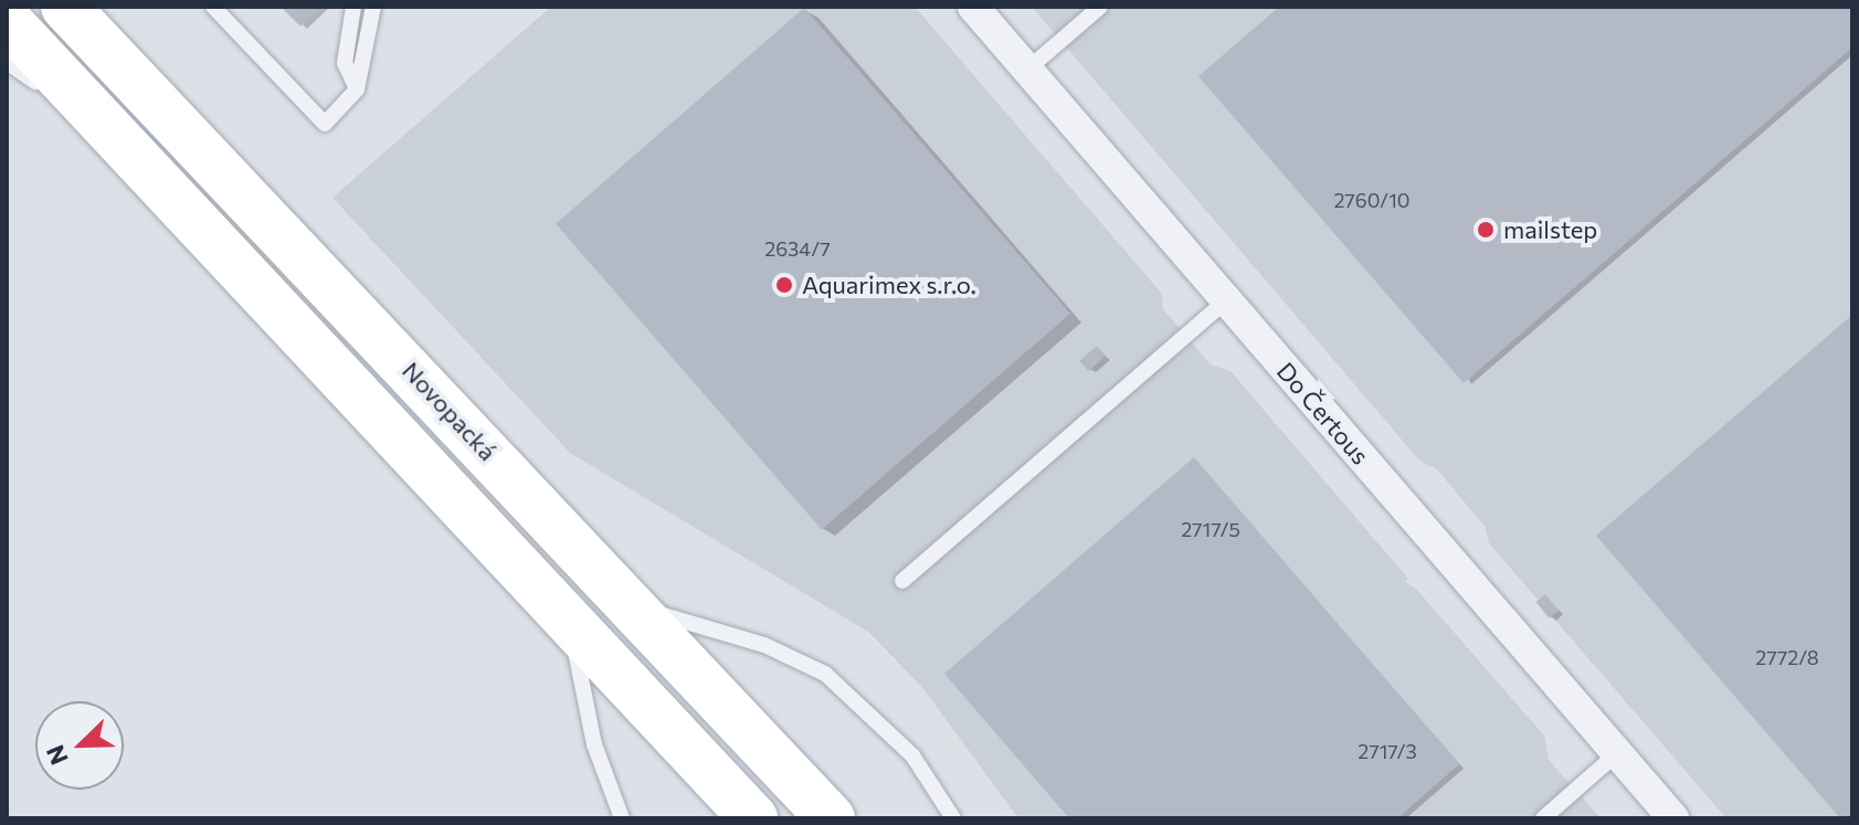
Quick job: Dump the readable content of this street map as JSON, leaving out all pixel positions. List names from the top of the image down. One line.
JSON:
{"streets":{"highway":["Novopacká"],"street":["Do Čertous"]},"places":["mailstep","Aquarimex s.r.o."],"house_numbers":["2760/10","2634/7","2717/5","2772/8","2717/3"],"north":"bottom left"}
